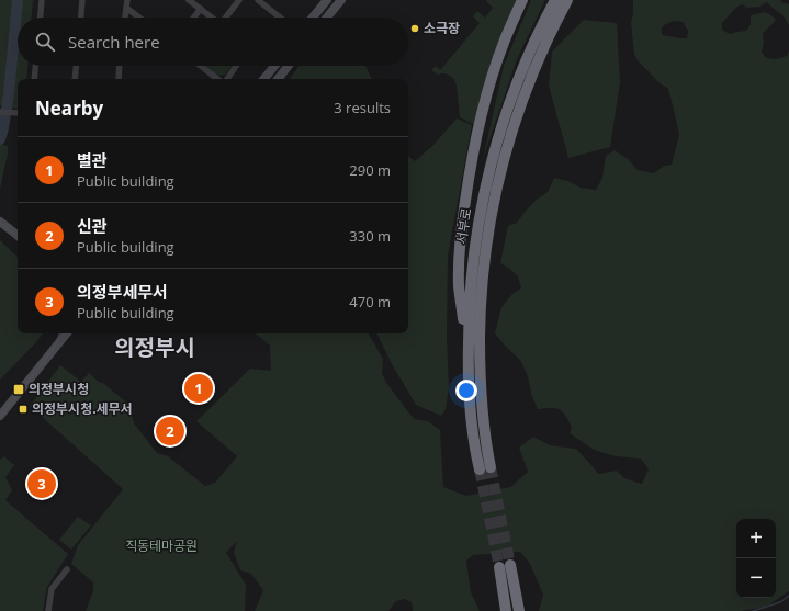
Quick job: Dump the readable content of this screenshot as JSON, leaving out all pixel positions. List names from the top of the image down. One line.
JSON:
{"streets":{"highway":["서부로"]},"districts":["의정부시"],"parks":["직동테마공원"],"places":{"other":["소극장"],"transit":["의정부시청","의정부시청.세무서"]},"page":{"search":"Search here","heading":["Nearby","3 results"],"list":[{"mark":"1","name":"별관","note":"Public building","value":"290 m"},{"mark":"2","name":"신관","note":"Public building","value":"330 m"},{"mark":"3","name":"의정부세무서","note":"Public building","value":"470 m"}],"pins":["1","2","3"],"map_buttons":["+","−"]}}
